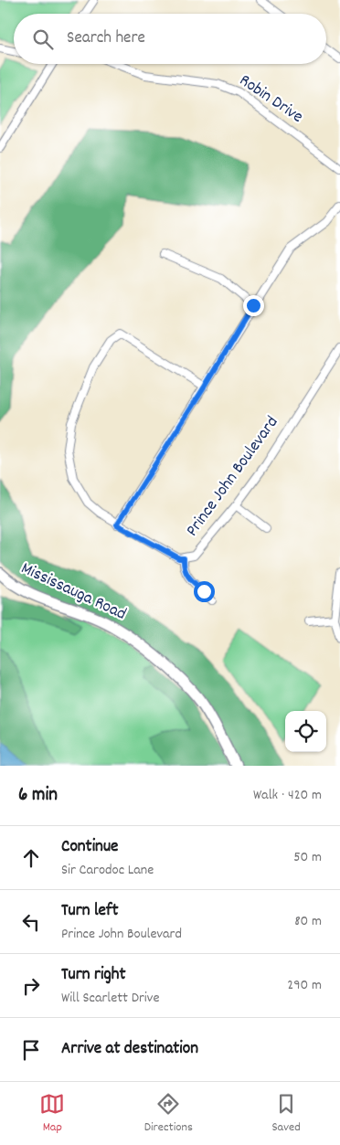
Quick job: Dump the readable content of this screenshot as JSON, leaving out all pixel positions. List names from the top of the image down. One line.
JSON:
{"streets":{"main road":["Mississauga Road"],"street":["Robin Drive","Prince John Boulevard"]},"page":{"search":"Search here","heading":["6 min","Walk · 420 m"],"list":[["Continue","Sir Carodoc Lane","50 m"],["Turn left","Prince John Boulevard","80 m"],["Turn right","Will Scarlett Drive","290 m"],"Arrive at destination"],"nav":["Map","Directions","Saved"]}}
